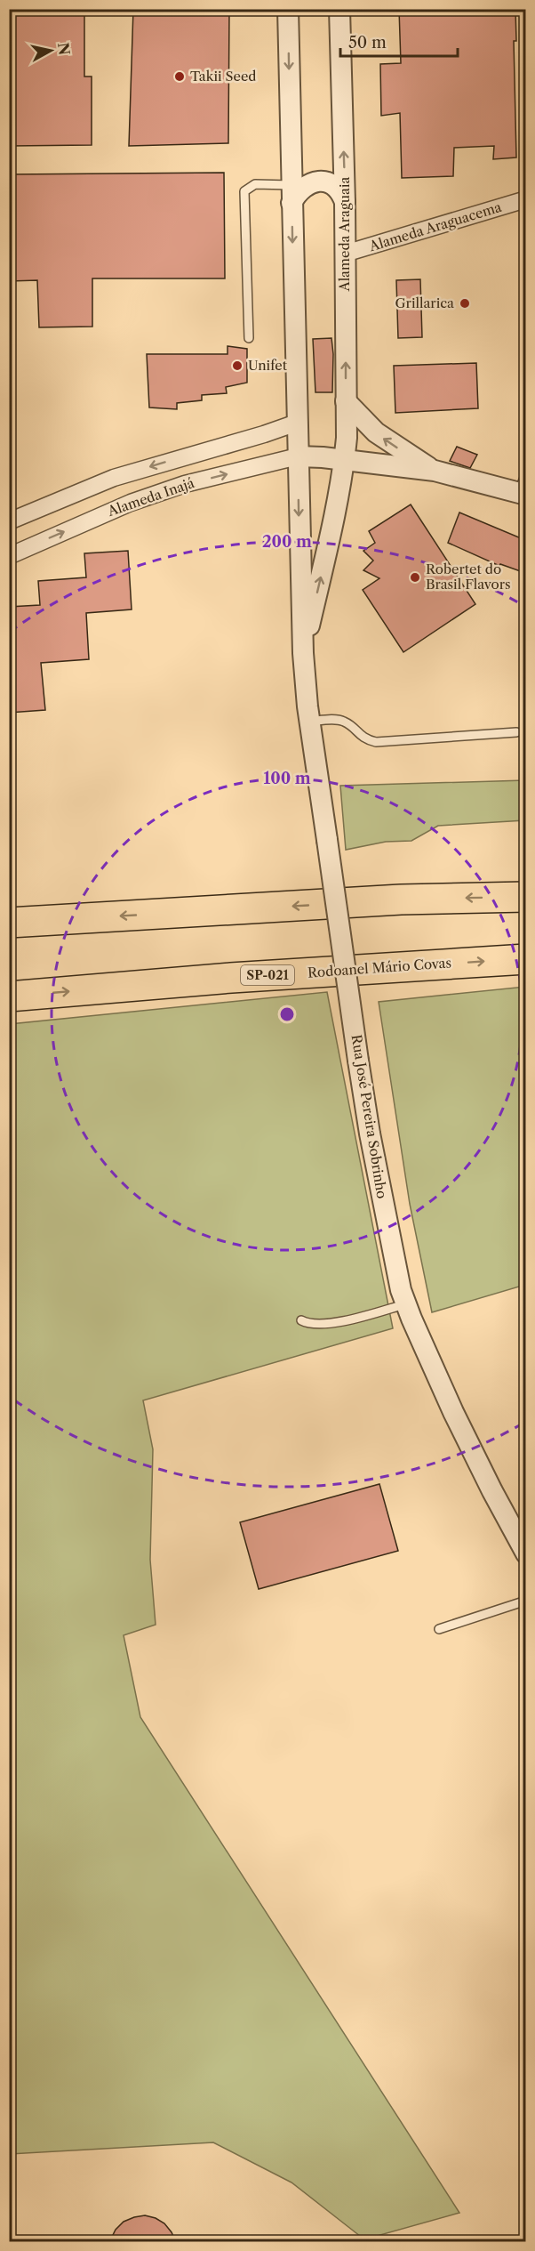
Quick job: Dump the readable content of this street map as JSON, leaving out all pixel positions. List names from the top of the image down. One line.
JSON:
{"streets":{"highway":["Rodoanel Mário Covas","SP-021"],"street":["Alameda Araguacema","Alameda Araguaia","Alameda Inajá","Rua José Pereira Sobrinho"]},"crossings":[["Alameda Araguacema","Alameda Araguaia"],["Alameda Araguaia","Rua José Pereira Sobrinho"],["Alameda Inajá","Rua José Pereira Sobrinho"]],"places":["Takii Seed","Grillarica","Unifet","Robertet do Brasil Flavors"],"scale_bar":"50 m","north":"right","rings":["200 m","100 m"]}
